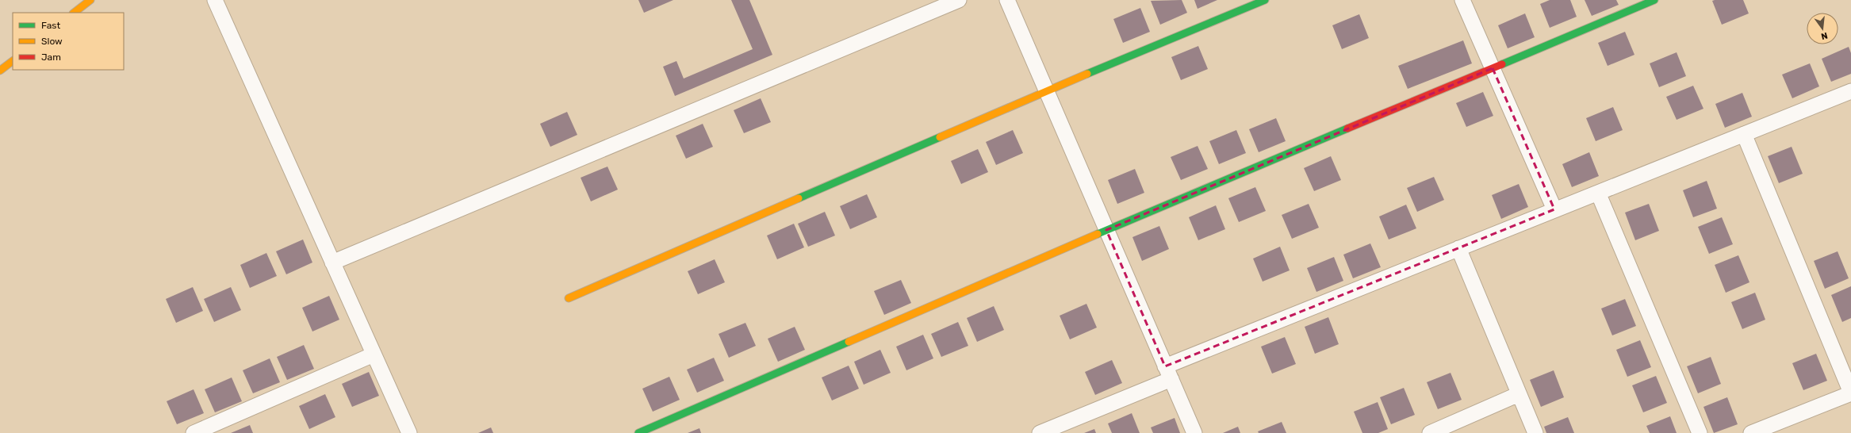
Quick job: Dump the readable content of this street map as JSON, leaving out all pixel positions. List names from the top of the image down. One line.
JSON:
{"legend":["Fast","Slow","Jam"],"north":"bottom"}
